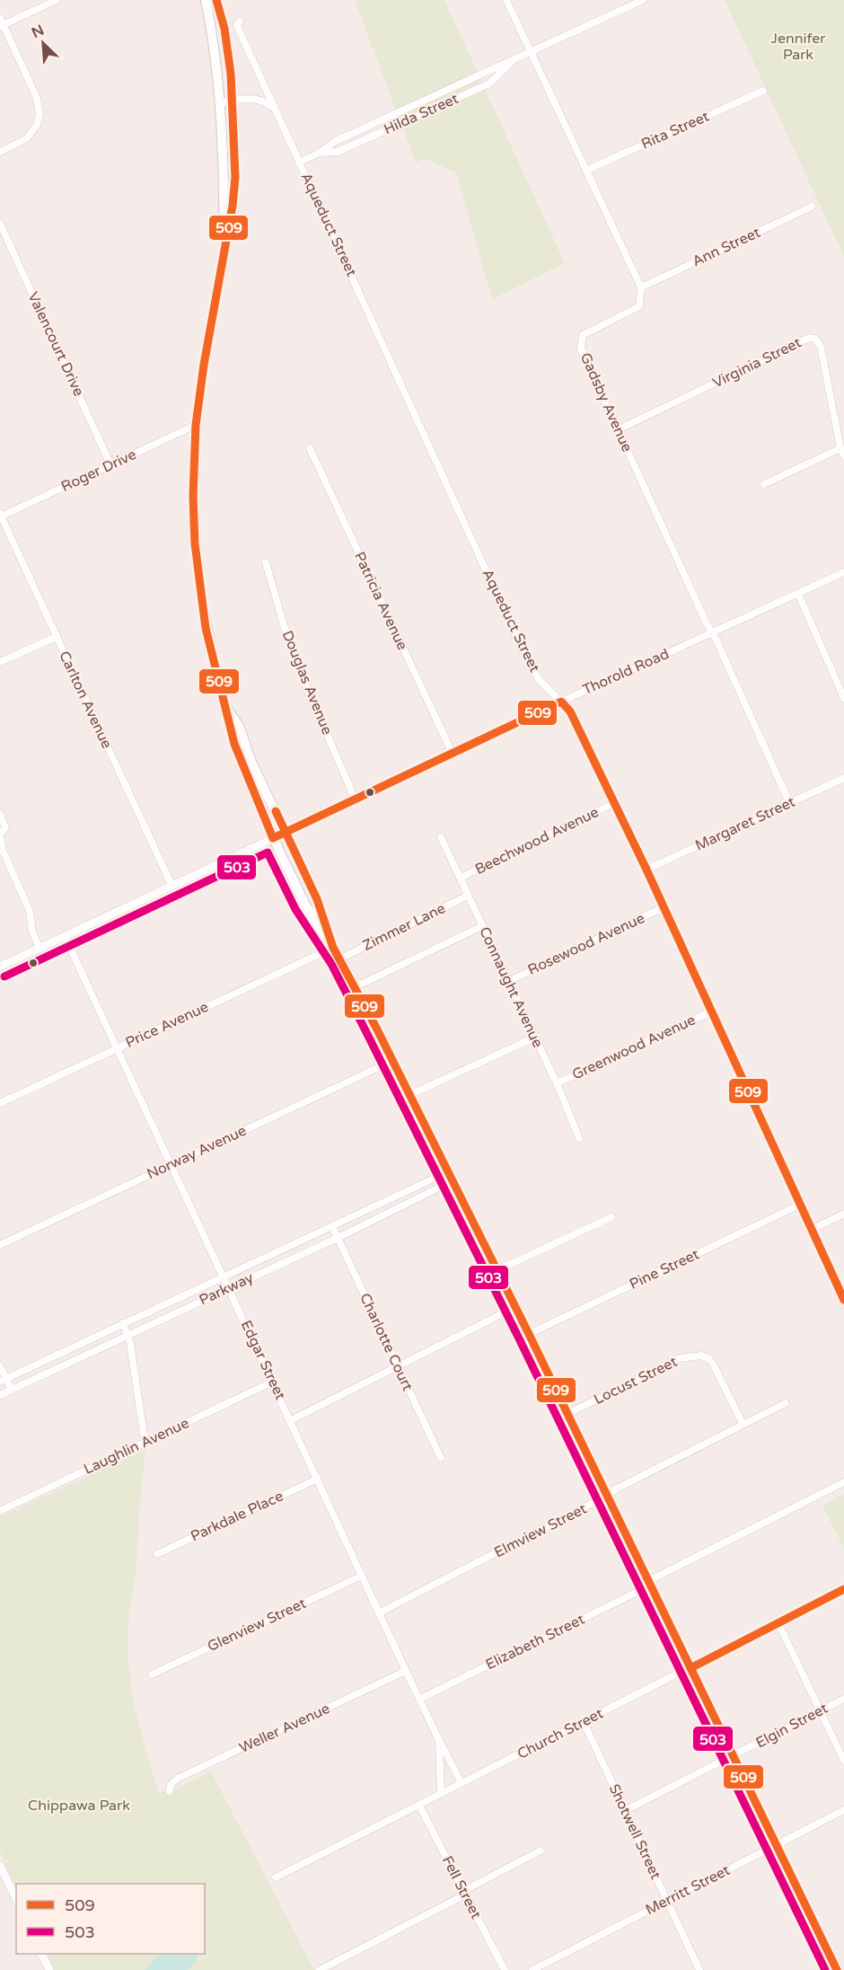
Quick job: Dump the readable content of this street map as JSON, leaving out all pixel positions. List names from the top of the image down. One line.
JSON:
{"streets":{"street":["Hilda Street","Rita Street","Aqueduct Street","Ann Street","Valencourt Drive","Virginia Street","Gadsby Avenue","Roger Drive","Patricia Avenue","Thorold Road","Douglas Avenue","Carlton Avenue","Margaret Street","Beechwood Avenue","Zimmer Lane","Rosewood Avenue","Connaught Avenue","Price Avenue","Greenwood Avenue","Norway Avenue","Pine Street","Parkway","Charlotte Court","Edgar Street","Locust Street","Laughlin Avenue","Parkdale Place","Elmview Street","Glenview Street","Elizabeth Street","Elgin Street","Weller Avenue","Church Street","Shotwell Street","Fell Street","Merritt Street"]},"crossings":[["Hilda Street","Aqueduct Street"],["Aqueduct Street","Thorold Road"],["Aqueduct Street","Margaret Street"],["Aqueduct Street","Beechwood Avenue"],["Aqueduct Street","Rosewood Avenue"],["Aqueduct Street","Greenwood Avenue"],["Aqueduct Street","Pine Street"],["Ann Street","Gadsby Avenue"],["Valencourt Drive","Roger Drive"],["Virginia Street","Gadsby Avenue"],["Gadsby Avenue","Thorold Road"],["Gadsby Avenue","Margaret Street"],["Roger Drive","Carlton Avenue"],["Patricia Avenue","Thorold Road"],["Thorold Road","Douglas Avenue"],["Thorold Road","Carlton Avenue"],["Thorold Road","Edgar Street"],["Beechwood Avenue","Connaught Avenue"],["Zimmer Lane","Connaught Avenue"],["Rosewood Avenue","Connaught Avenue"],["Connaught Avenue","Greenwood Avenue"],["Price Avenue","Edgar Street"],["Norway Avenue","Edgar Street"],["Parkway","Charlotte Court"],["Parkway","Edgar Street"],["Edgar Street","Laughlin Avenue"],["Edgar Street","Parkdale Place"],["Edgar Street","Elmview Street"],["Edgar Street","Glenview Street"],["Edgar Street","Elizabeth Street"],["Edgar Street","Weller Avenue"],["Edgar Street","Church Street"],["Locust Street","Elmview Street"],["Elgin Street","Shotwell Street"],["Church Street","Shotwell Street"],["Church Street","Fell Street"],["Shotwell Street","Merritt Street"]],"parks":["Jennifer Park","Chippawa Park"],"lines":["transit line 509","transit line 503"],"legend":["509","503"],"north":"top left"}
